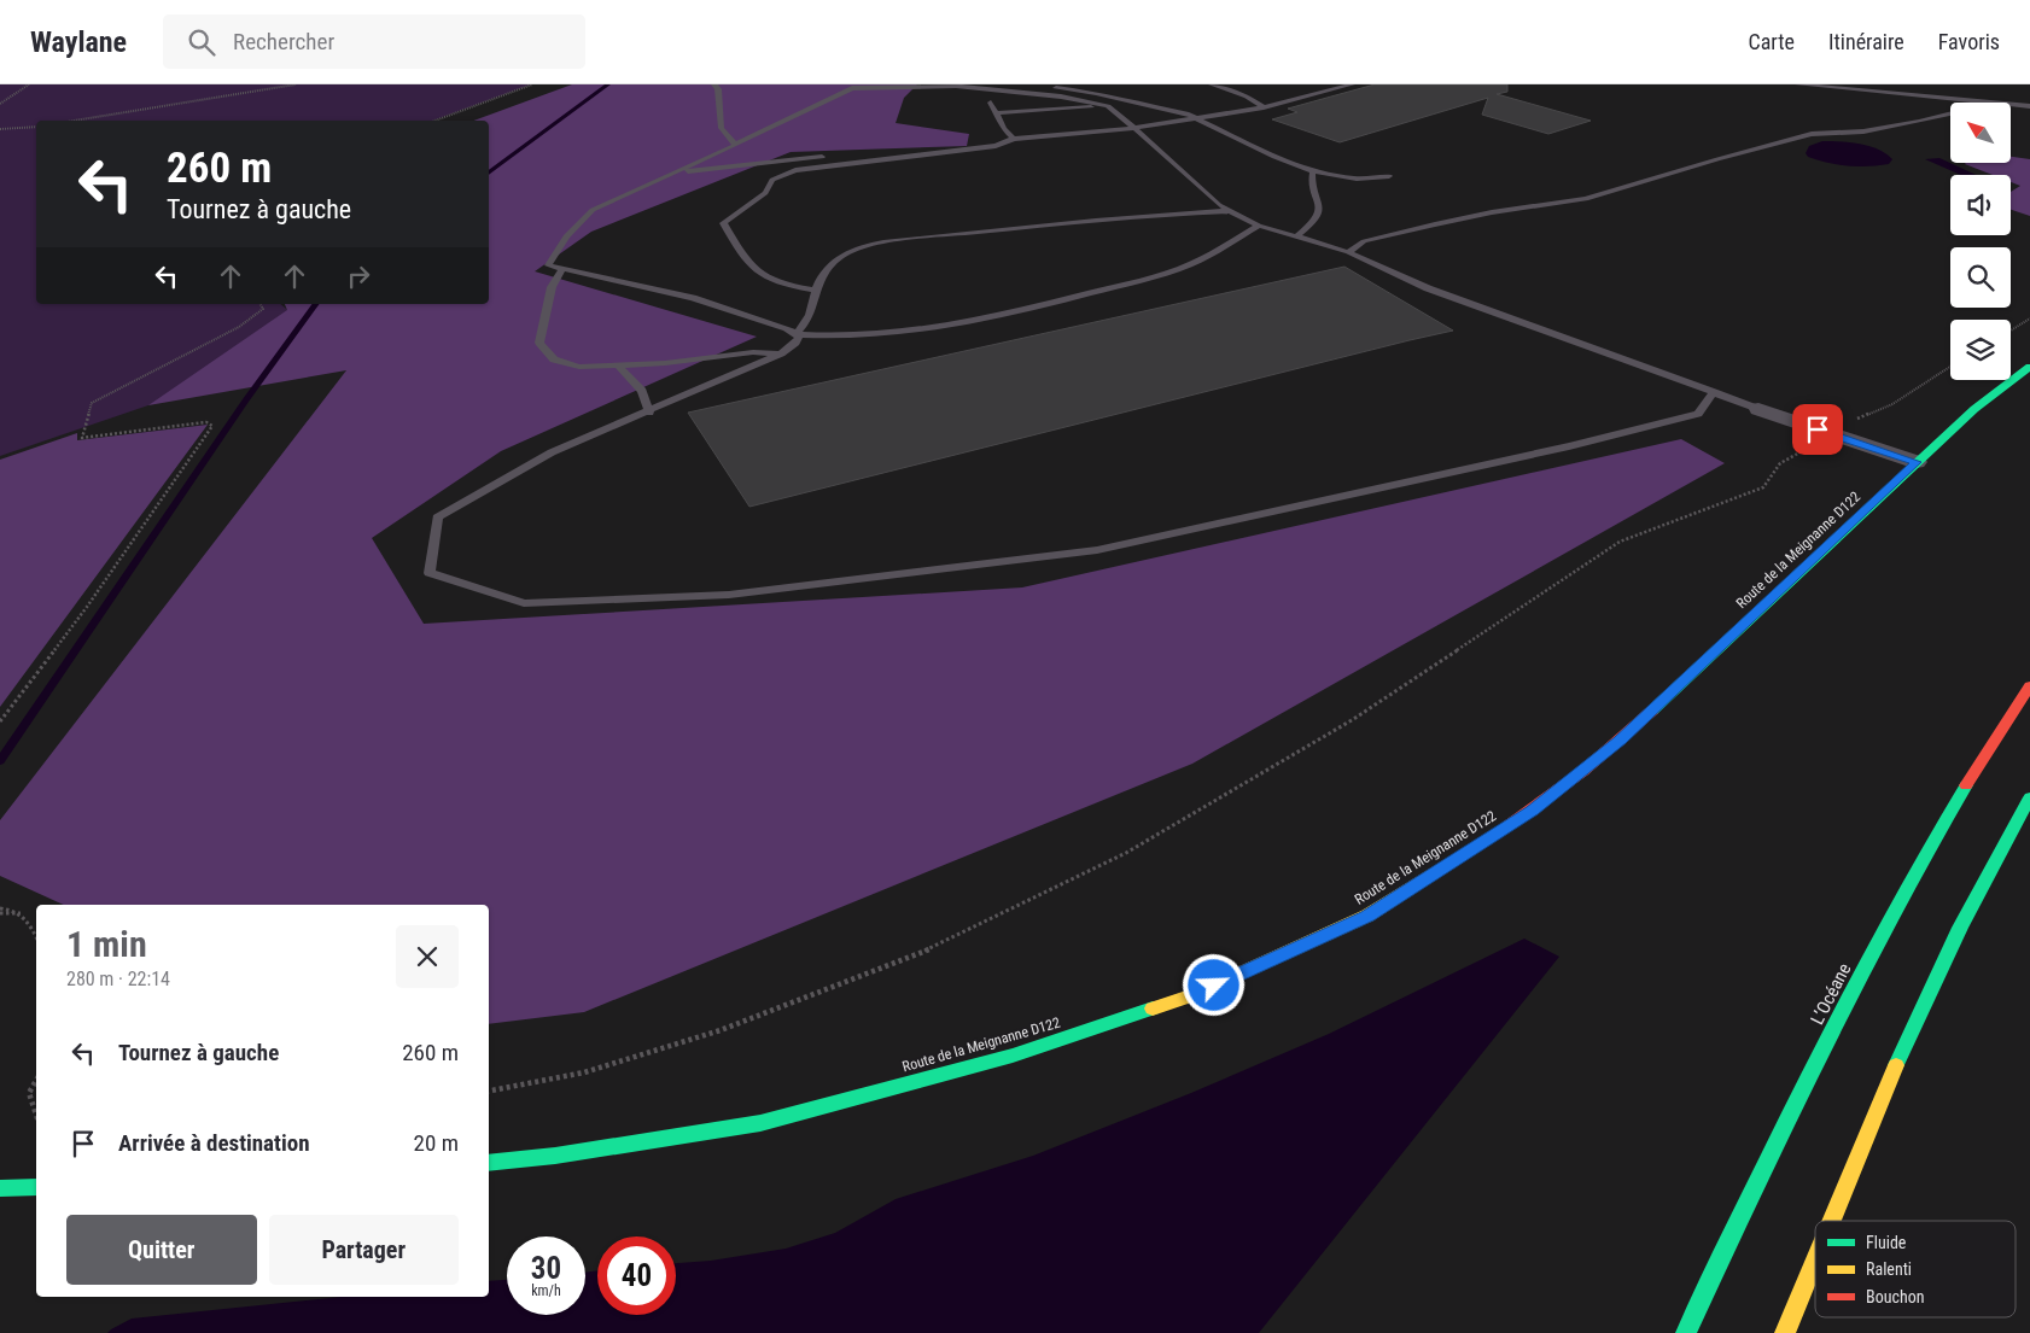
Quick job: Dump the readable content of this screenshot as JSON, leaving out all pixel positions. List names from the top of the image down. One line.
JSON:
{"streets":{"main road":["Route de la Meignanne D122","L’Océane"]},"legend":["Fluide","Ralenti","Bouchon"],"north":"top left","page":{"header":"Waylane","search":"Rechercher","nav":["Carte","Itinéraire","Favoris"],"turn":["260 m","Tournez à gauche"],"heading":["1 min","280 m · 22:14"],"list":[{"name":"Tournez à gauche","value":"260 m"},{"name":"Arrivée à destination","value":"20 m"}],"buttons":["Quitter","Partager"],"speed":"30 km/h","limit":"40"}}
